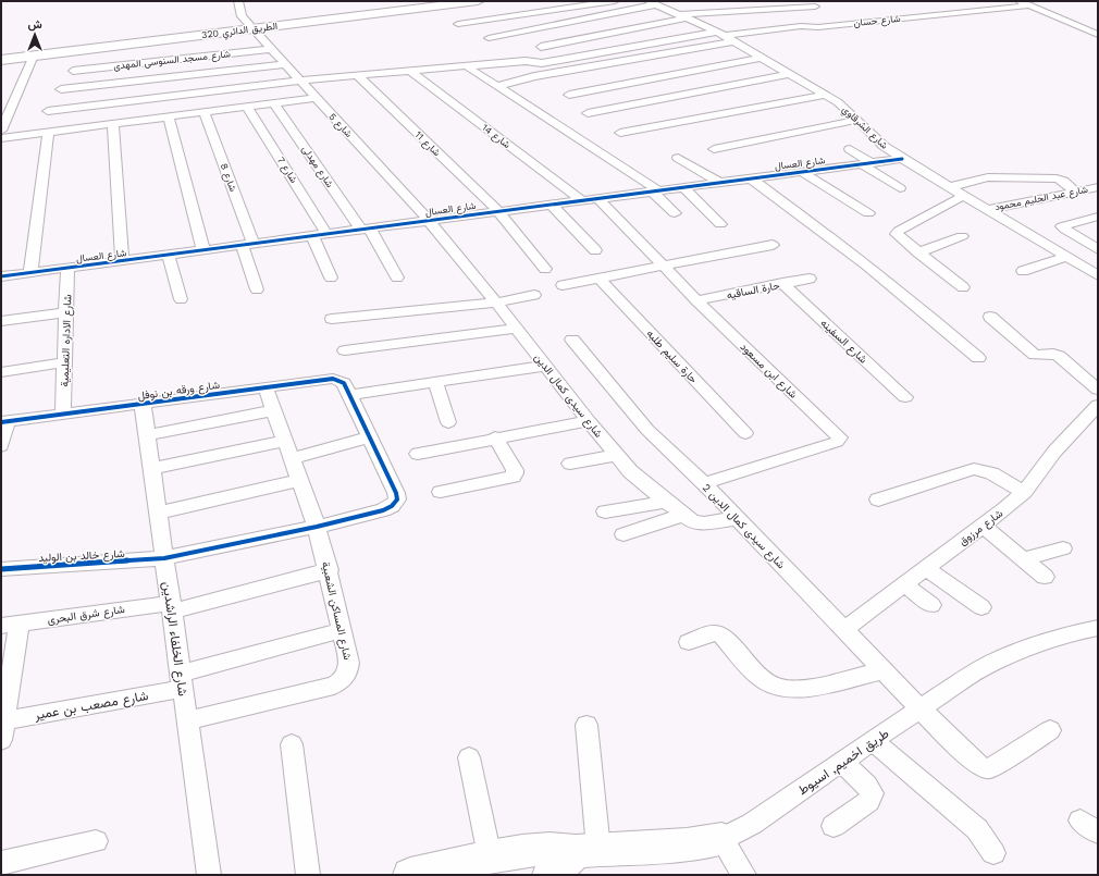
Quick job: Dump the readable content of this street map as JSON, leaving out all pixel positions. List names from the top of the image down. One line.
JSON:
{"streets":{"main road":["الطريق الدائري 320","طريق اخميم, اسيوط"],"street":["شارع حسان","شارع مسجد السنوسى المهدى","شارع 5","شارع الشرقاوي","شارع 14","شارع 11","شارع العسال","شارع مهدلى","شارع 7","شارع 8","شارع عبد الحليم محمود","حارة الساقيه","شارع الاداره التعليمية","شارع السفينه","حارة سليم طلبه","شارع ابن مسعود","شارع ورقه بن نوفل","شارع سيدى كمال الدين","شارع سيدى كمال الدين 2","شارع مرزوق","شارع خالد بن الوليد","شارع المساكن الشعبية","شارع شرق البحرى","شارع الخلفاء الراشدين","شارع مصعب بن عمير"]},"crossings":[["شارع حسان","شارع الشرقاوي"],["الطريق الدائري 320","شارع 5"],["شارع مسجد السنوسى المهدى","شارع 5"],["شارع 5","شارع العسال"],["شارع 5","شارع سيدى كمال الدين"],["شارع الشرقاوي","شارع العسال"],["شارع الشرقاوي","شارع عبد الحليم محمود"],["شارع 14","شارع العسال"],["شارع 11","شارع العسال"],["شارع العسال","شارع مهدلى"],["شارع العسال","شارع 7"],["شارع العسال","شارع 8"],["شارع العسال","شارع الاداره التعليمية"],["شارع العسال","شارع ابن مسعود"],["شارع العسال","شارع سيدى كمال الدين"],["حارة الساقيه","شارع السفينه"],["حارة الساقيه","شارع ابن مسعود"],["شارع الاداره التعليمية","شارع ورقه بن نوفل"],["شارع ابن مسعود","شارع سيدى كمال الدين 2"],["شارع ورقه بن نوفل","شارع خالد بن الوليد"],["شارع ورقه بن نوفل","شارع المساكن الشعبية"],["شارع ورقه بن نوفل","شارع الخلفاء الراشدين"],["شارع سيدى كمال الدين","شارع سيدى كمال الدين 2"],["شارع سيدى كمال الدين 2","شارع مرزوق"],["شارع سيدى كمال الدين 2","طريق اخميم, اسيوط"],["شارع خالد بن الوليد","شارع المساكن الشعبية"],["شارع خالد بن الوليد","شارع الخلفاء الراشدين"],["شارع المساكن الشعبية","شارع شرق البحرى"],["شارع المساكن الشعبية","شارع الخلفاء الراشدين"],["شارع المساكن الشعبية","شارع مصعب بن عمير"],["شارع شرق البحرى","شارع الخلفاء الراشدين"],["شارع الخلفاء الراشدين","شارع مصعب بن عمير"]],"north":"top"}
